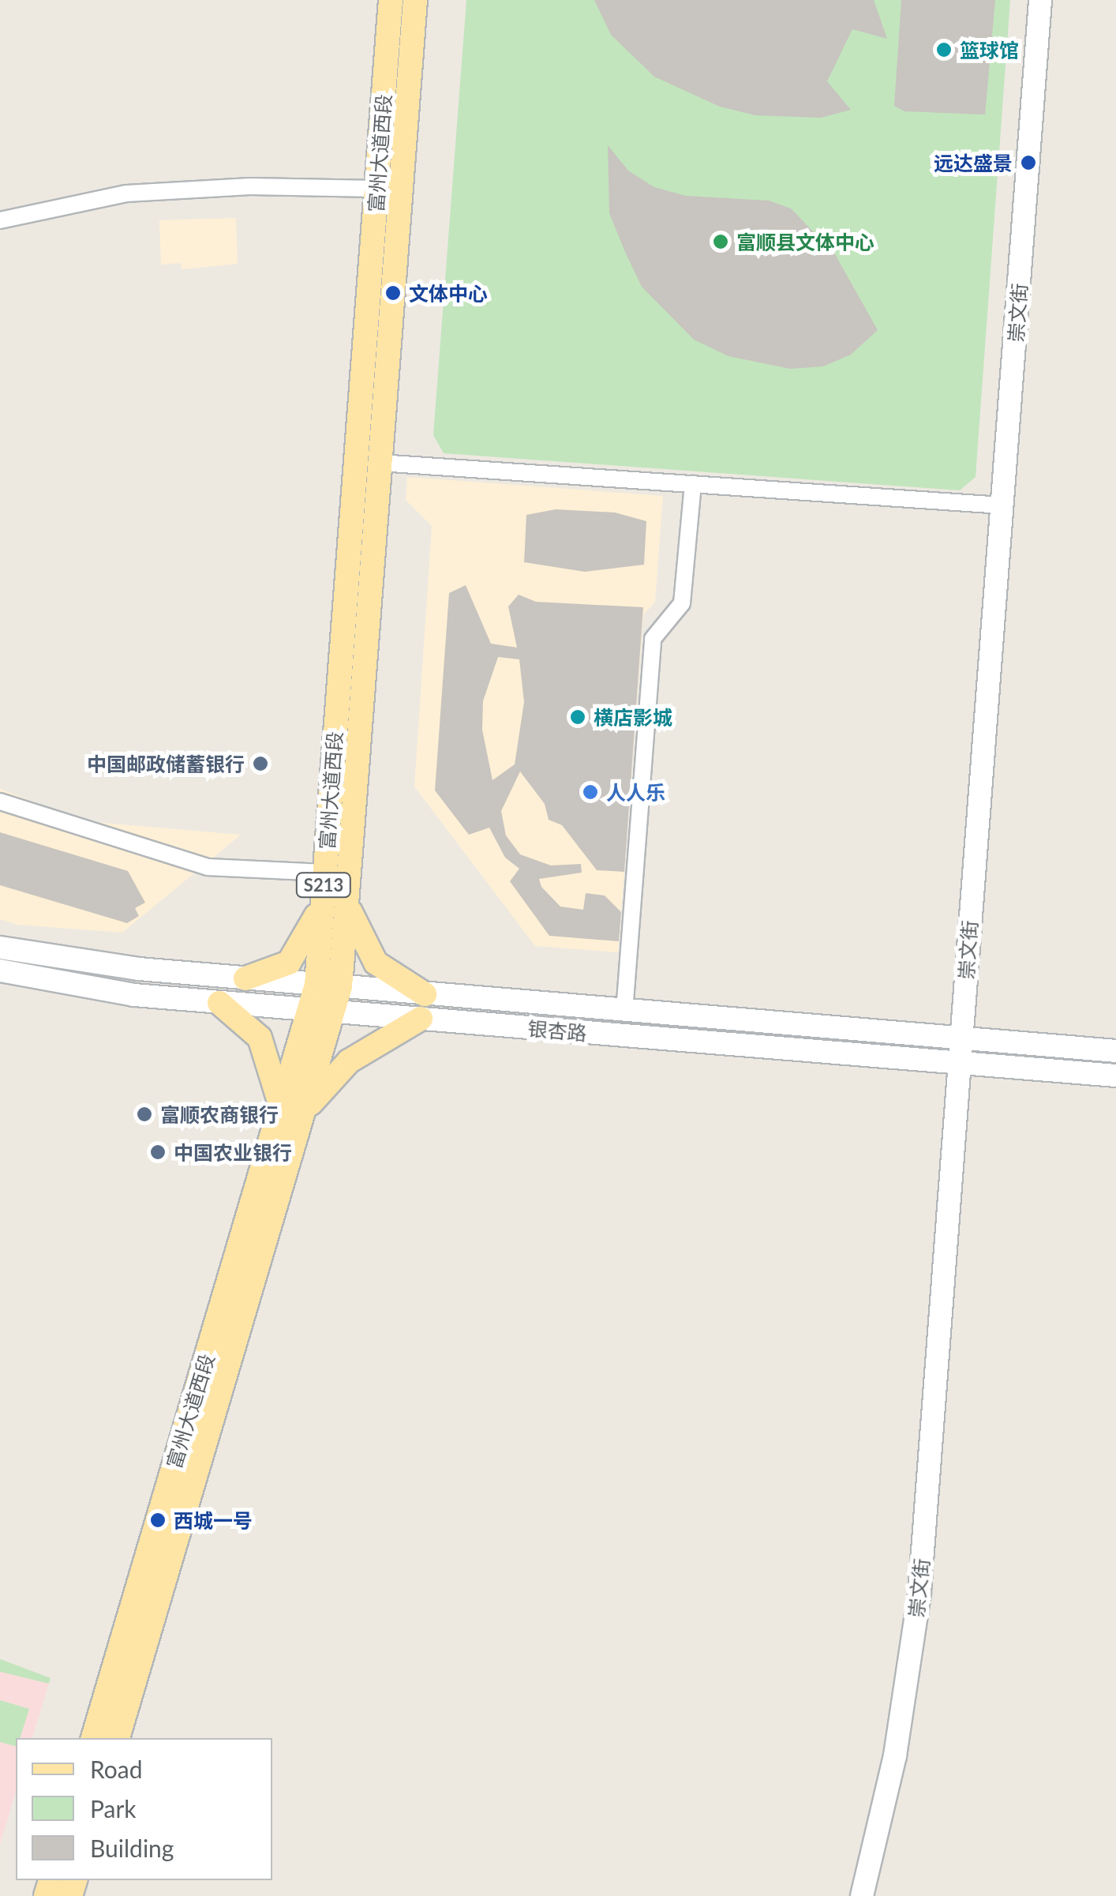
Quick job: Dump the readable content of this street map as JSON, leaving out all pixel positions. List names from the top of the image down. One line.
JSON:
{"streets":{"main road":["富州大道西段","崇文街","S213","银杏路"]},"crossings":[["富州大道西段","银杏路"],["崇文街","银杏路"]],"places":["篮球馆","远达盛景","富顺县文体中心","文体中心","横店影城","中国邮政储蓄银行","人人乐","富顺农商银行","中国农业银行","西城一号"],"legend":["Road","Park","Building"]}
